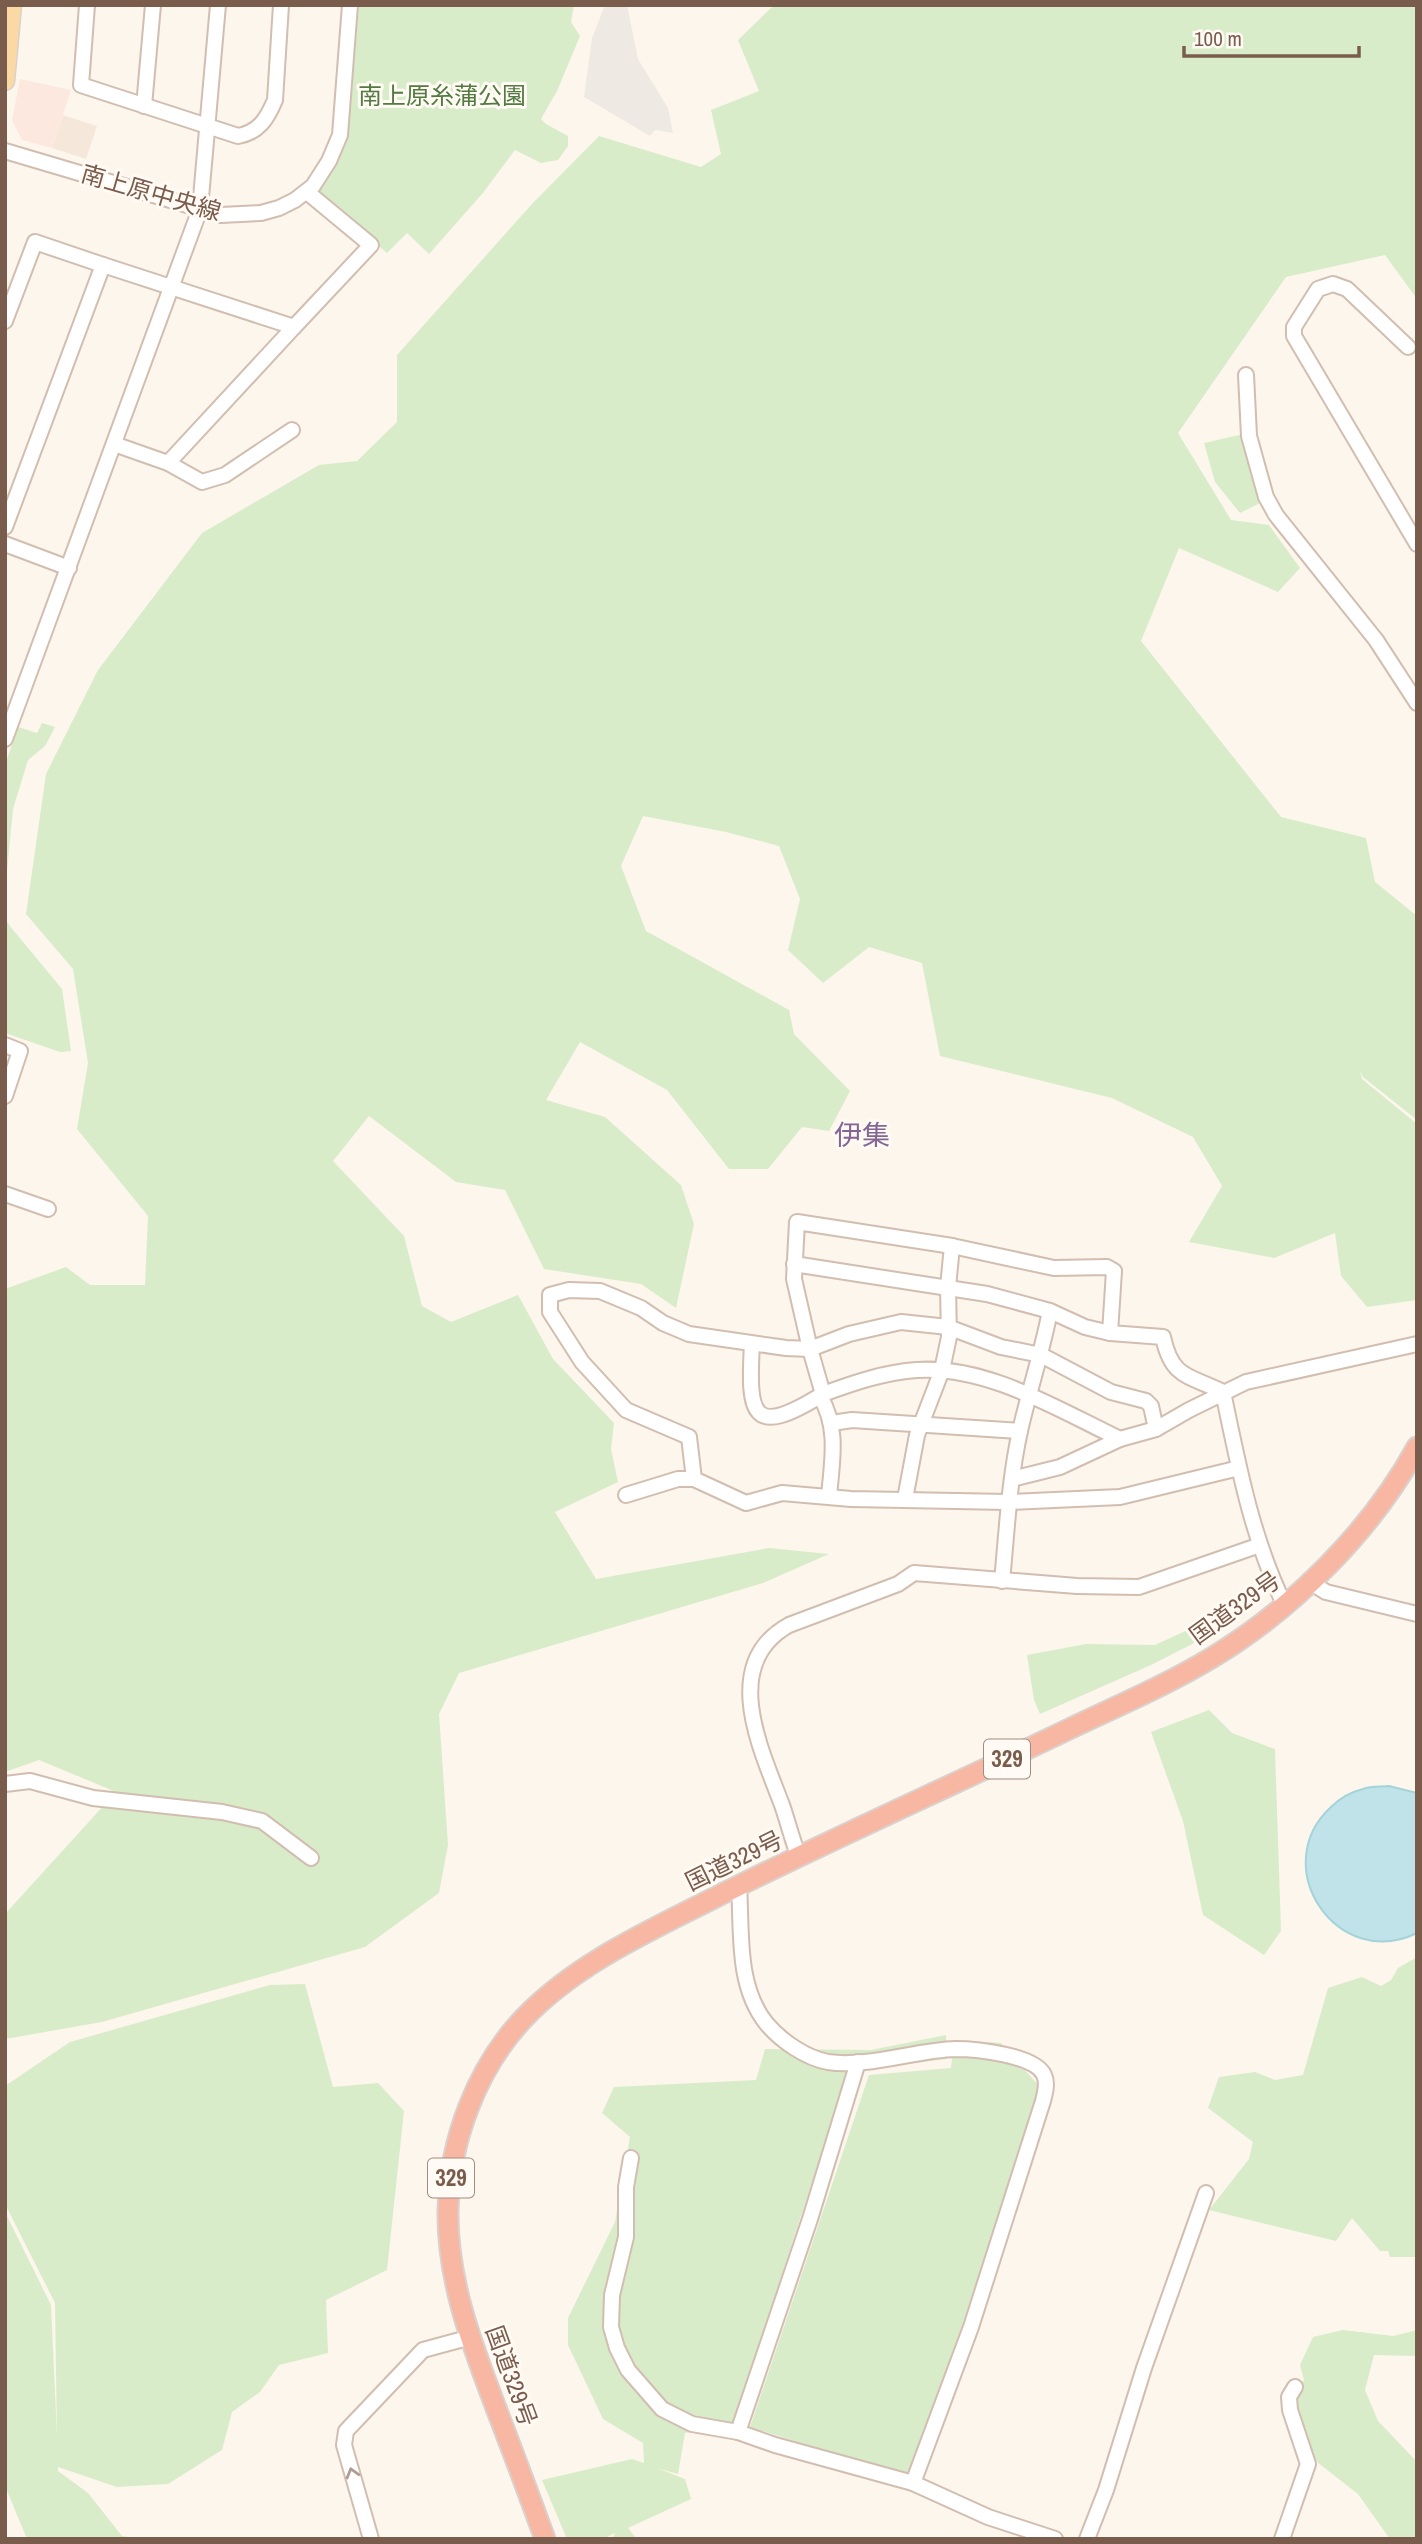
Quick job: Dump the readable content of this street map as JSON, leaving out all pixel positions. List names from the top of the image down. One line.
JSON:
{"streets":{"highway":["国道329号","329"],"street":["南上原中央線"]},"districts":["伊集"],"parks":["南上原糸蒲公園"],"scale_bar":"100 m"}
